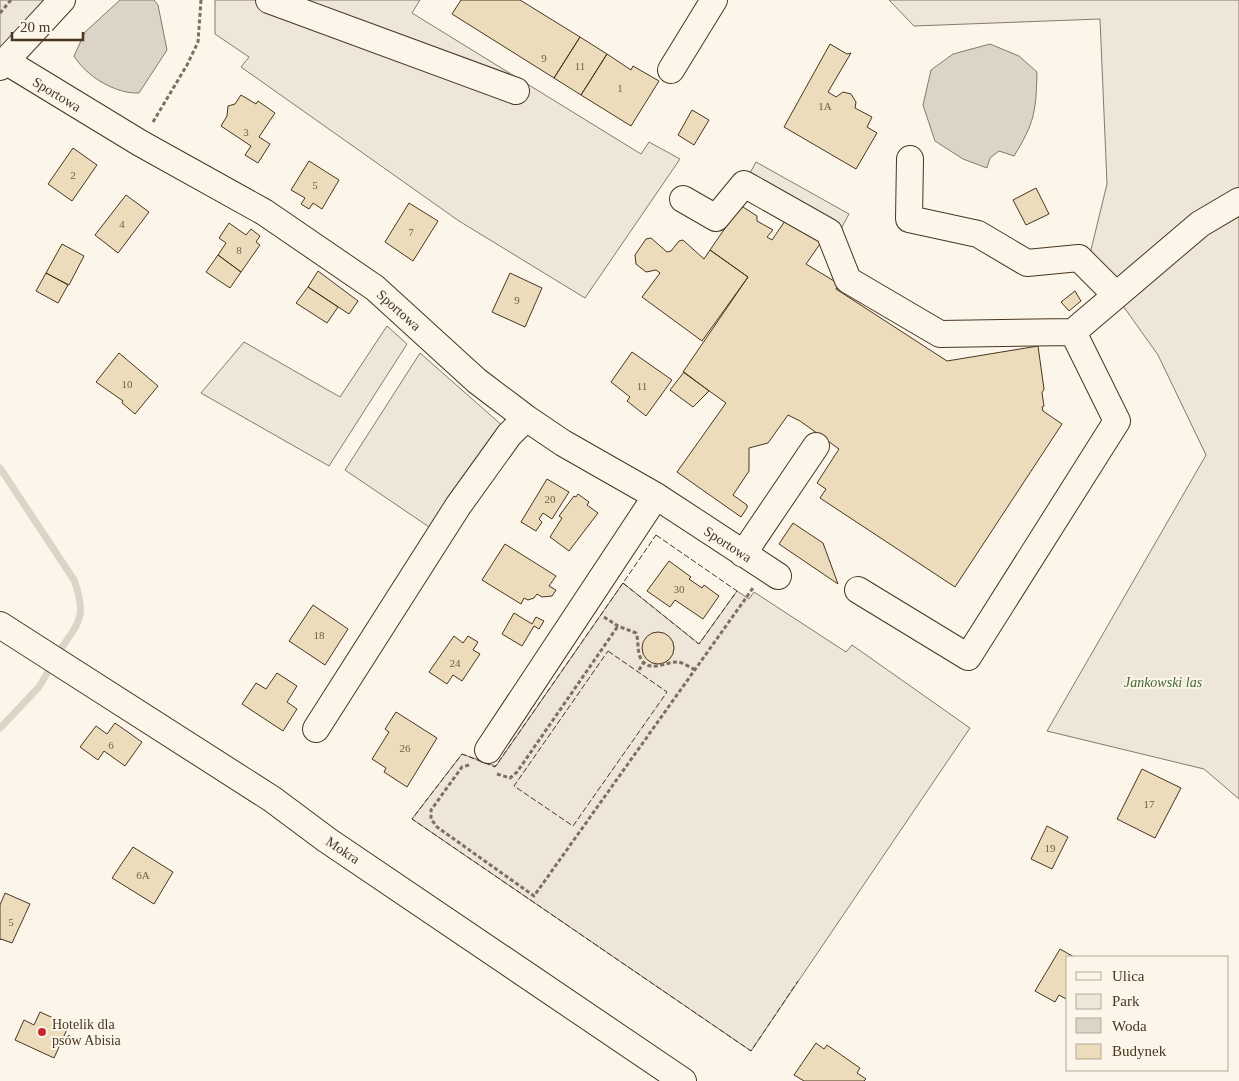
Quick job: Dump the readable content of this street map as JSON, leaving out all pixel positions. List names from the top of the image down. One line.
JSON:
{"streets":{"street":["Sportowa","Mokra"]},"parks":["Jankowski las"],"places":["Hotelik dla psów Abisia"],"house_numbers":["9","11","1","1A","3","2","5","4","7","8","9","10","11","20","30","18","24","6","26","17","19","6A","5"],"legend":["Ulica","Park","Woda","Budynek"],"scale_bar":"20 m"}
